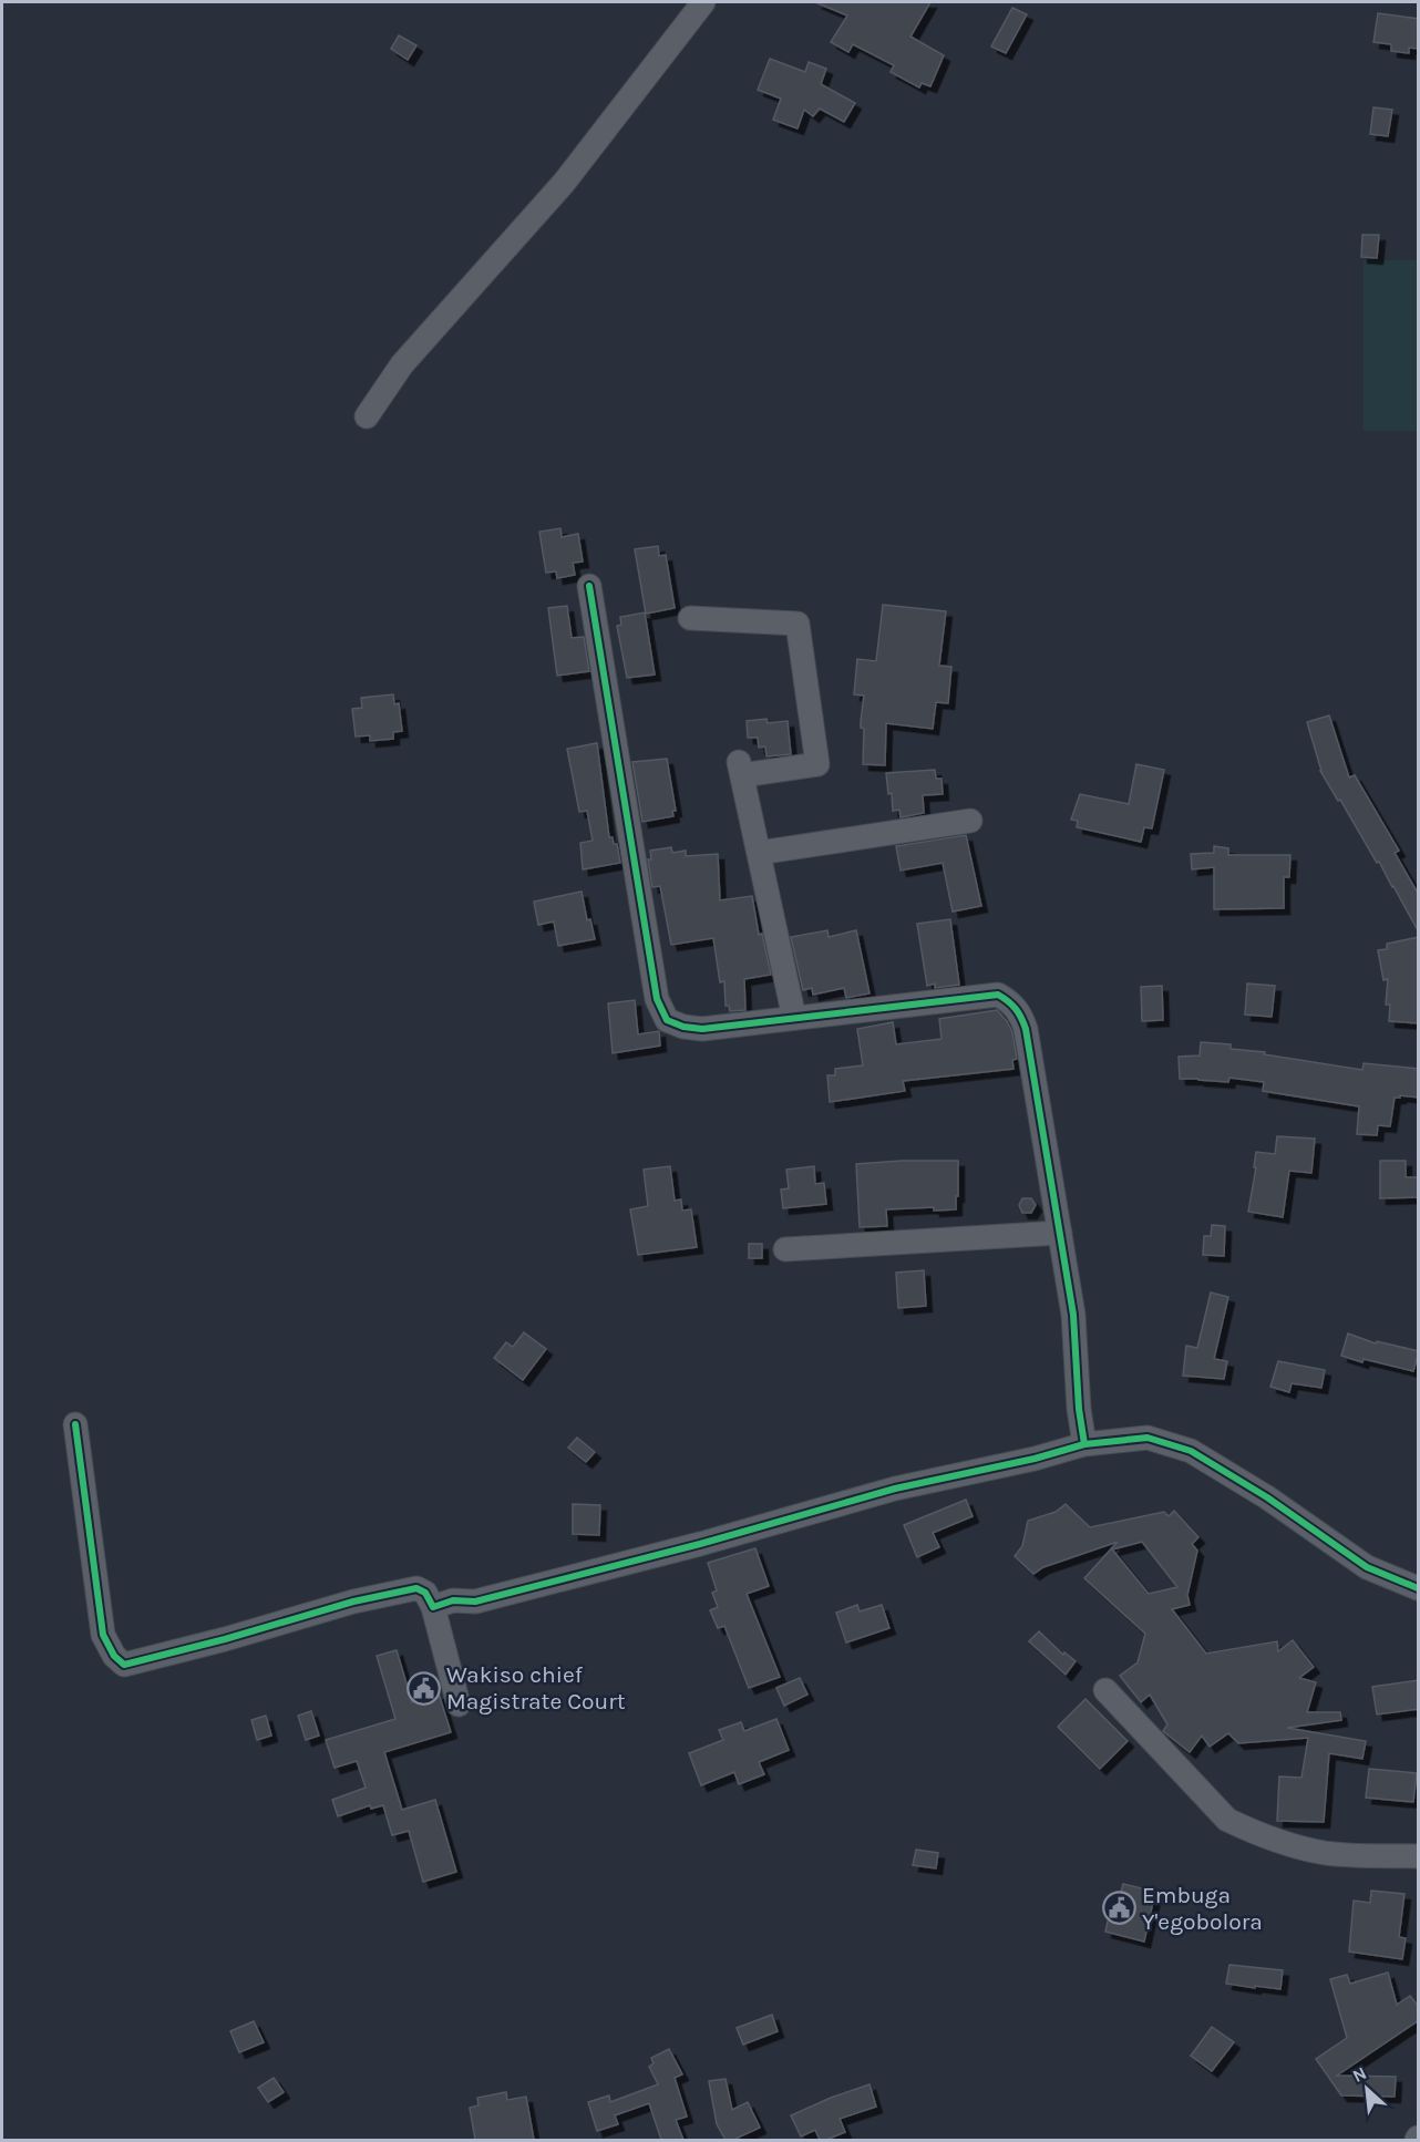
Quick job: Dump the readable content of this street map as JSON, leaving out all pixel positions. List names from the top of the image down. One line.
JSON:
{"places":{"public building":["Wakiso chief Magistrate Court","Embuga Y'egobolora"]},"north":"top left"}
